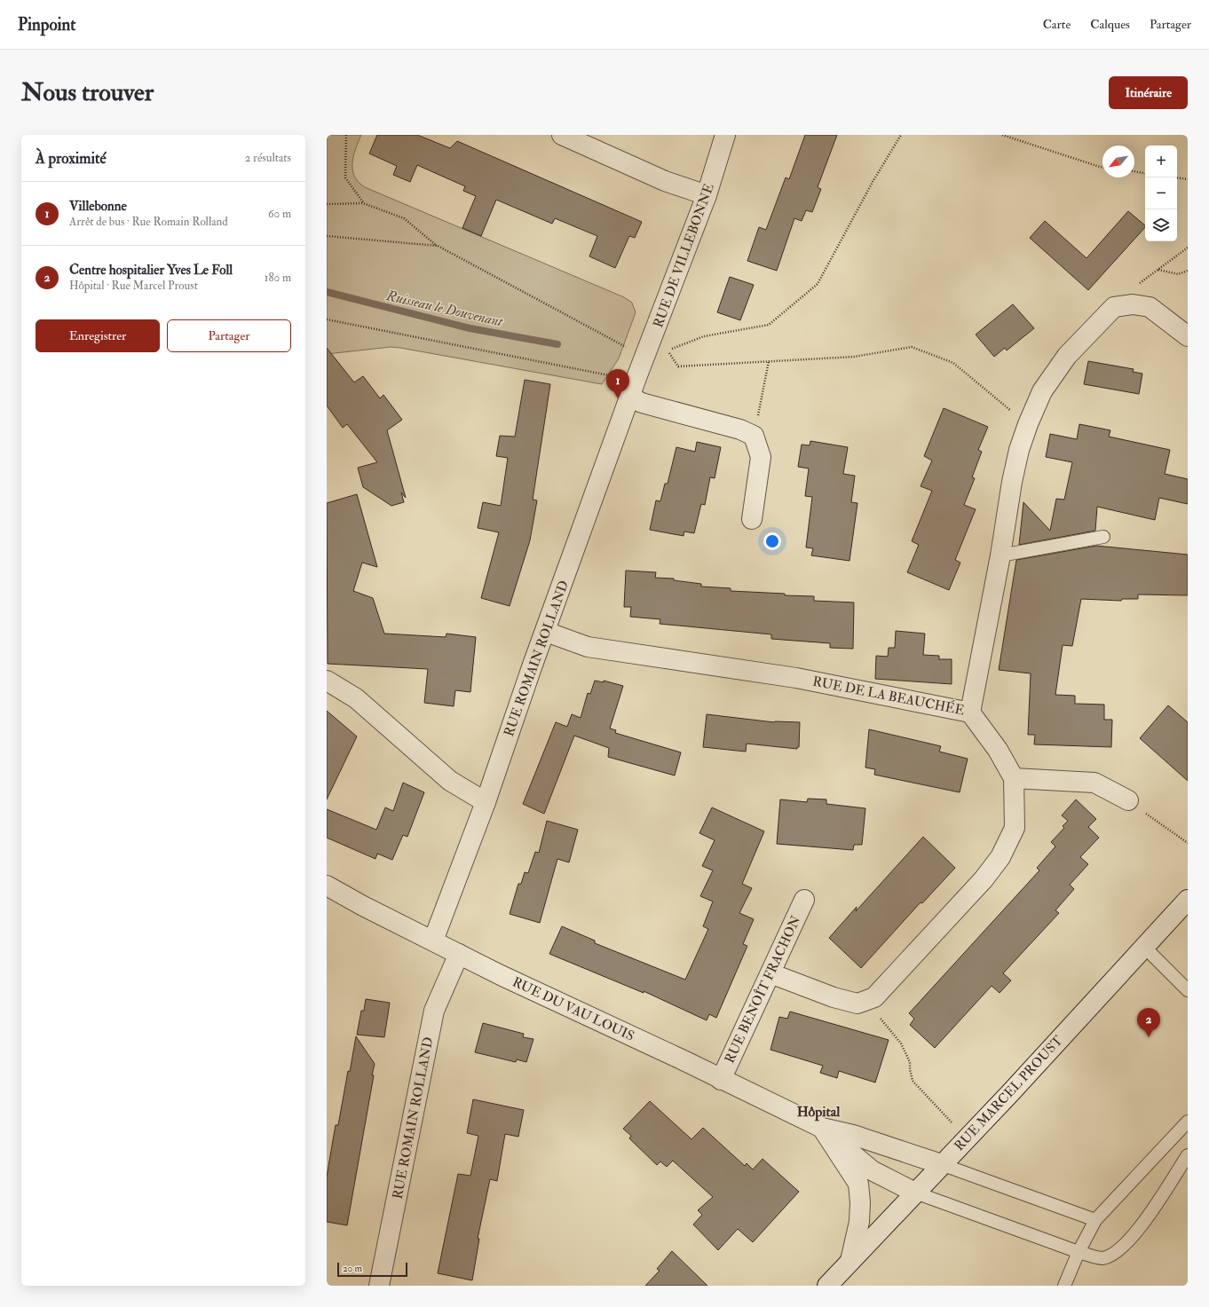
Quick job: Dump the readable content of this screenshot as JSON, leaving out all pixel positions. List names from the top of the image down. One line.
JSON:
{"streets":{"street":["RUE DE VILLEBONNE","RUE ROMAIN ROLLAND","RUE DE LA BEAUCHÉE","RUE BENOÎT FRACHON","RUE DU VAU LOUIS","RUE MARCEL PROUST"]},"crossings":[["RUE DE VILLEBONNE","RUE ROMAIN ROLLAND"],["RUE ROMAIN ROLLAND","RUE DE LA BEAUCHÉE"],["RUE ROMAIN ROLLAND","RUE DU VAU LOUIS"],["RUE BENOÎT FRACHON","RUE DU VAU LOUIS"],["RUE DU VAU LOUIS","RUE MARCEL PROUST"]],"districts":["Hôpital"],"water":["Ruisseau le Douvenant"],"scale_bar":"20 m","north":"bottom left","page":{"header":"Pinpoint","nav":["Carte","Calques","Partager"],"buttons":["Itinéraire",["Enregistrer","Partager"]],"title":"Nous trouver","heading":["À proximité","2 résultats"],"map_buttons":["+","−"],"list":[{"mark":"1","name":"Villebonne","note":"Arrêt de bus · Rue Romain Rolland","value":"60 m"},{"mark":"2","name":"Centre hospitalier Yves Le Foll","note":"Hôpital · Rue Marcel Proust","value":"180 m"}],"pins":["1","2"],"scale":"20 m"}}
